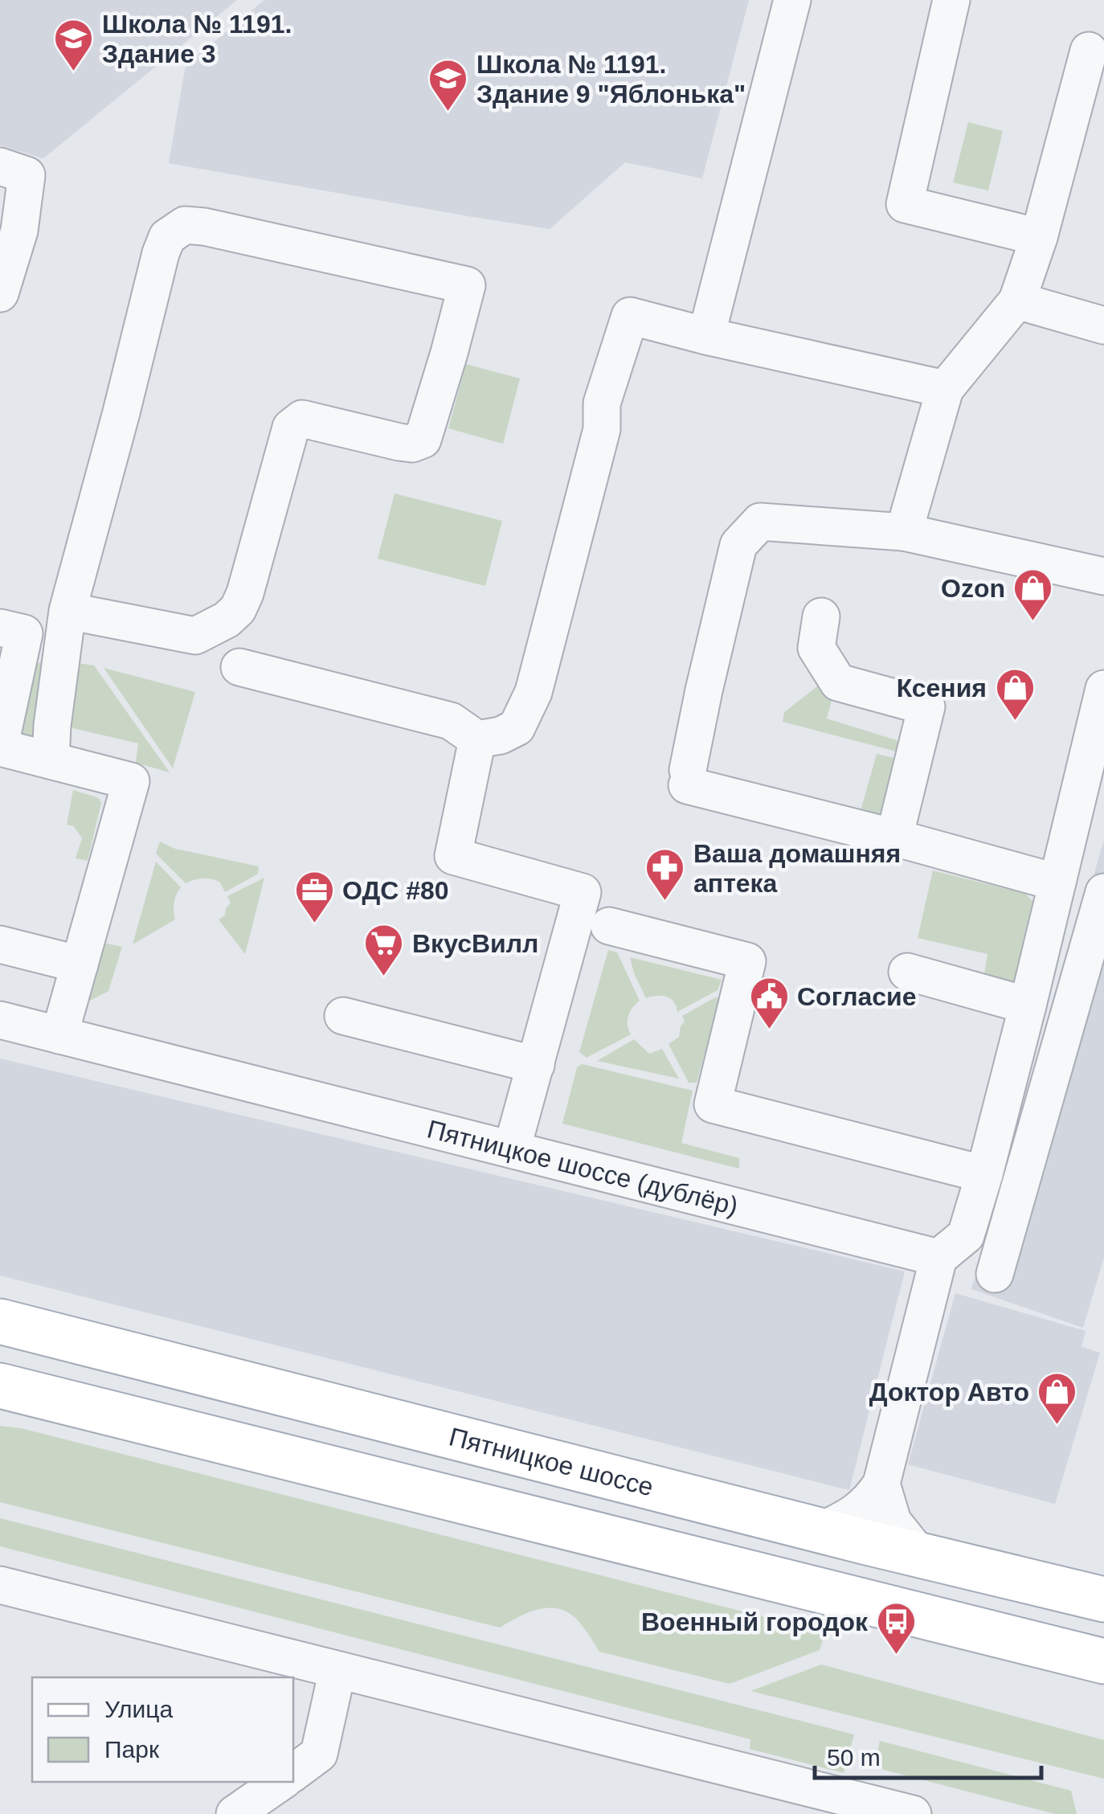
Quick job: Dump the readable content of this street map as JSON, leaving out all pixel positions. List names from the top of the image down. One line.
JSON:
{"streets":{"main road":["Пятницкое шоссе"],"street":["Пятницкое шоссе (дублёр)"]},"places":{"school or university":["Школа № 1191. Здание 3","Школа № 1191. Здание 9 \"Яблонька\""],"shop":["Ozon","Ксения","Доктор Авто"],"pharmacy":["Ваша домашняя аптека"],"office":["ОДС #80"],"supermarket":["ВкусВилл"],"public building":["Согласие"],"bus stop":["Военный городок"]},"legend":["Улица","Парк"],"scale_bar":"50 m"}
